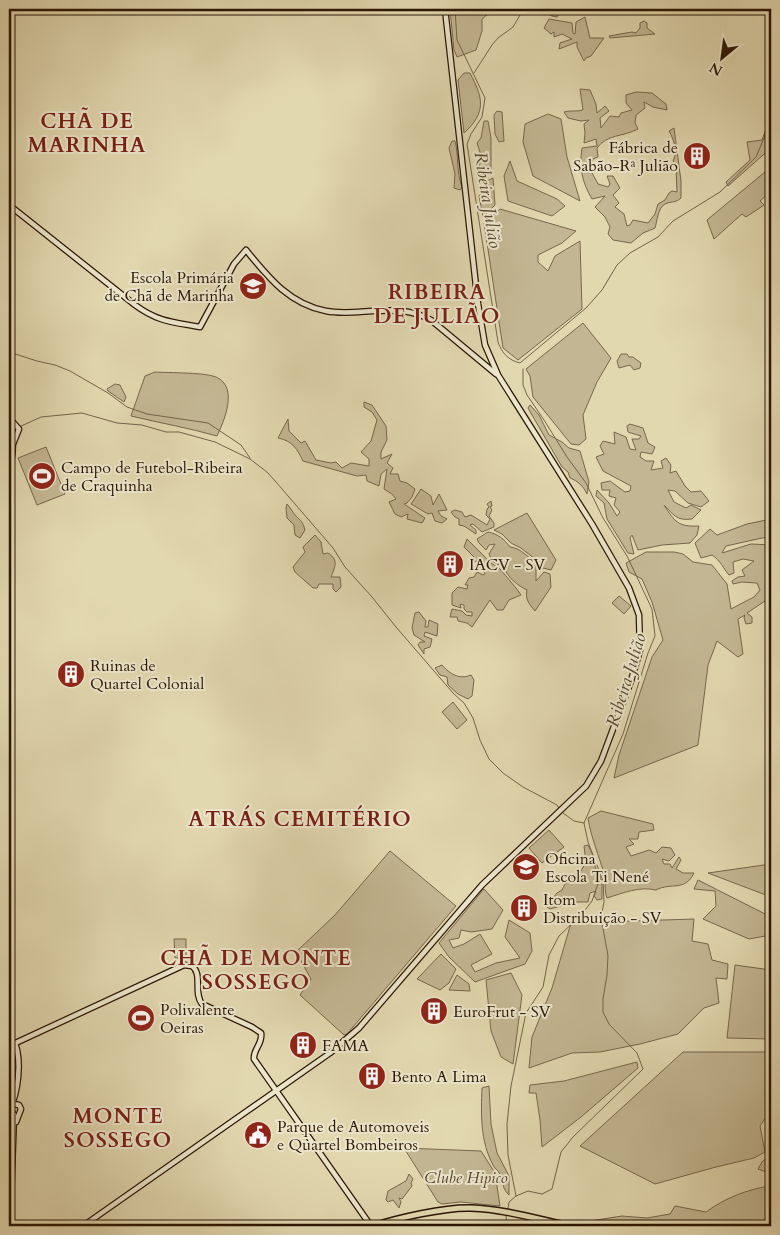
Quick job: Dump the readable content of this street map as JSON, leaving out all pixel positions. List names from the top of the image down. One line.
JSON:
{"districts":["CHÃ DE MARINHA","RIBEIRA DE JULIÃO","ATRÁS CEMITÉRIO","CHÃ DE MONTE SOSSEGO","MONTE SOSSEGO"],"water":["Ribeira Julião"],"parks":["Clube Hipico"],"places":{"building":["Fábrica de Sabão-Rª Julião","IACV - SV","Ruinas de Quartel Colonial","Itom Distribuição - SV","EuroFrut - SV","FAMA","Bento A Lima"],"school or university":["Escola Primária de Chã de Marinha","Oficina Escola Ti Nené"],"sports":["Campo de Futebol-Ribeira de Craquinha","Polivalente Oeiras"],"public building":["Parque de Automoveis e Quartel Bombeiros"]},"north":"bottom left"}
